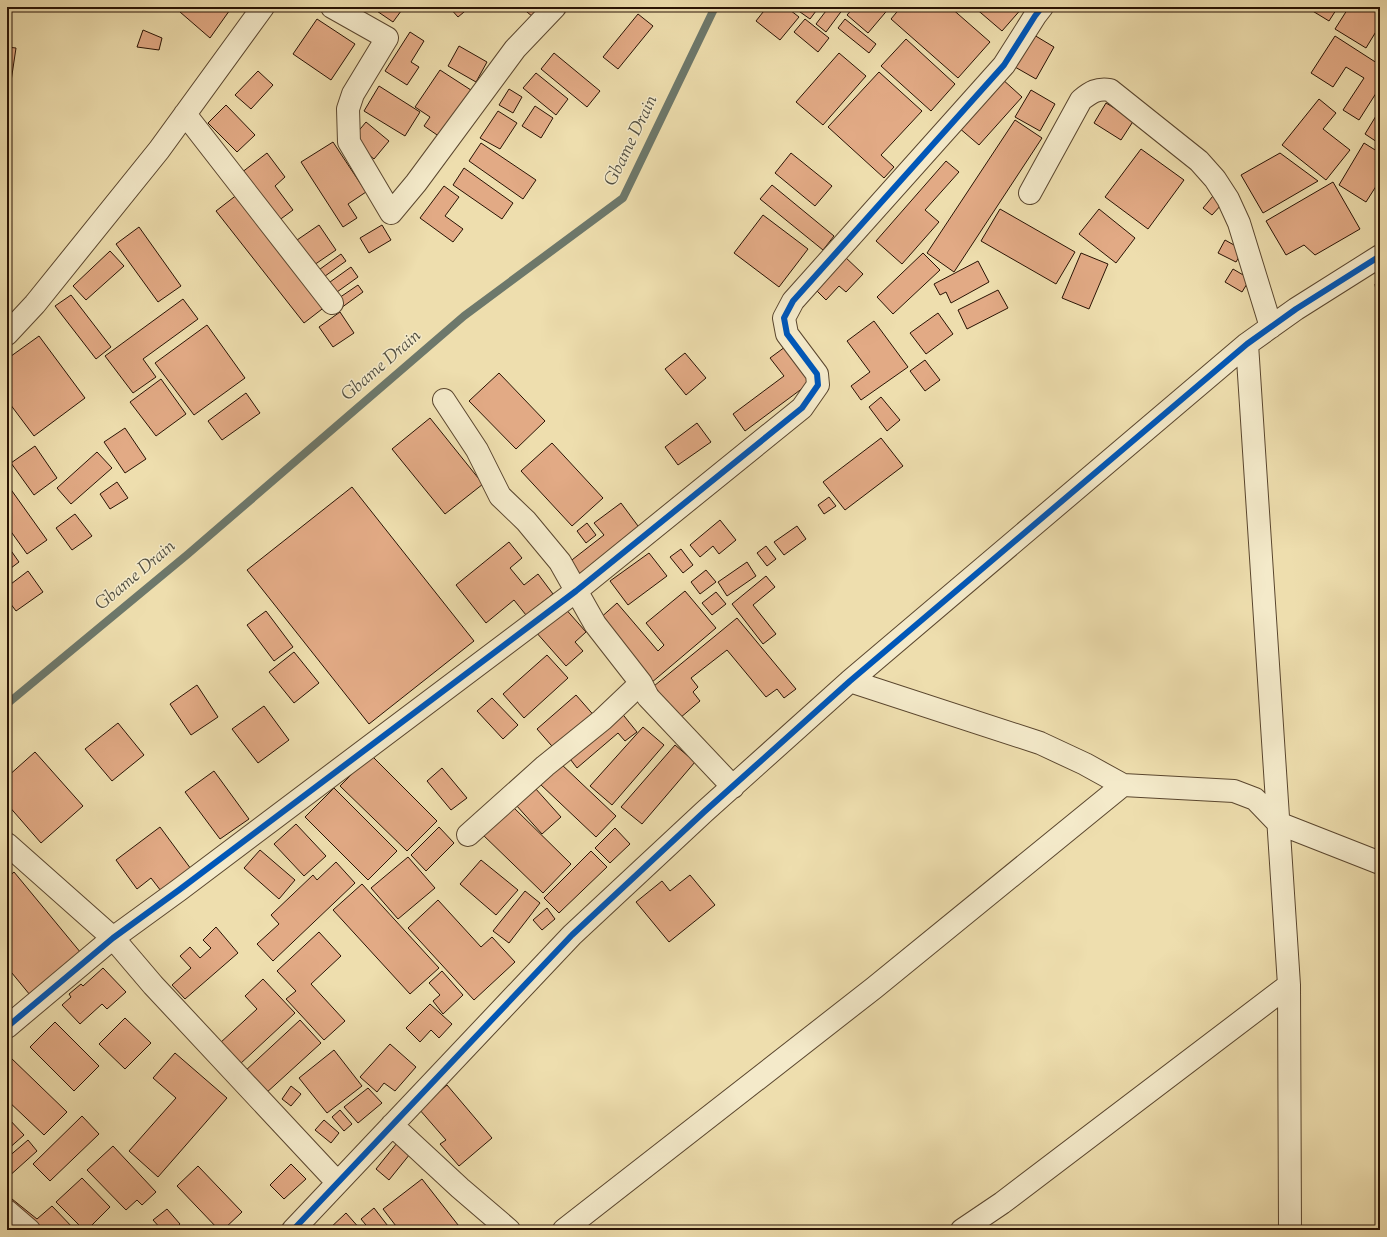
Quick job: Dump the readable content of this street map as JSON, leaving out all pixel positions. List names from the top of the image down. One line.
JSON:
{"water":["Gbame Drain"]}
